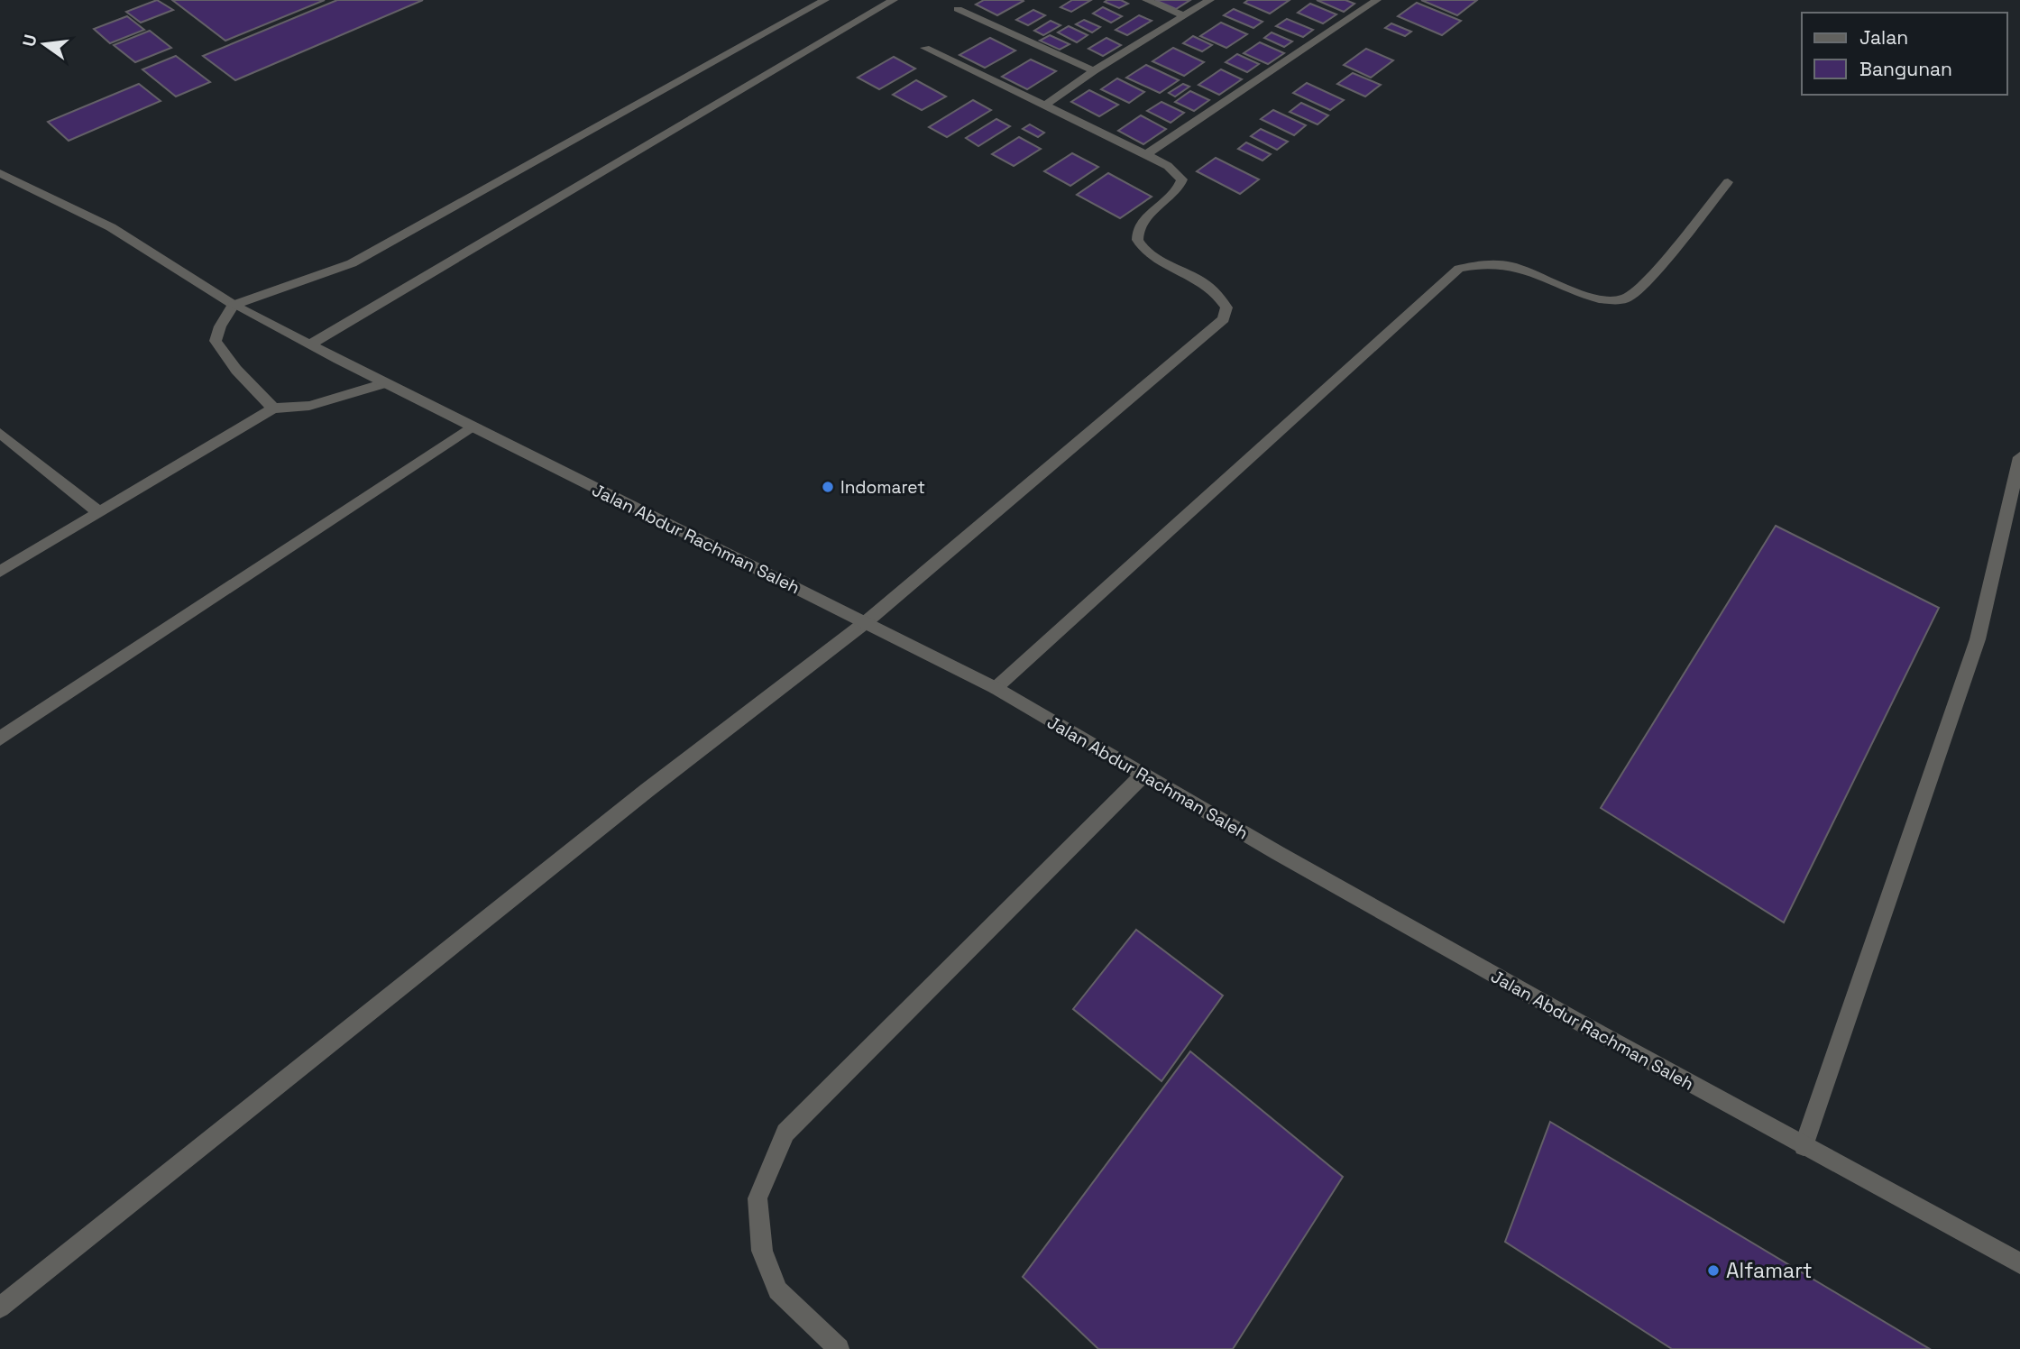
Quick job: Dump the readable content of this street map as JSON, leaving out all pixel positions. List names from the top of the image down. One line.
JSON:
{"streets":{"street":["Jalan Abdur Rachman Saleh"]},"places":["Indomaret","Alfamart"],"legend":["Jalan","Bangunan"],"north":"left"}
